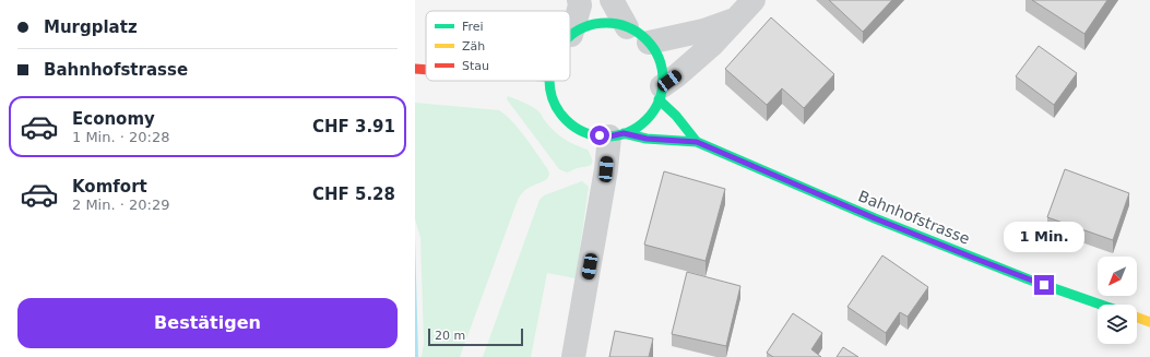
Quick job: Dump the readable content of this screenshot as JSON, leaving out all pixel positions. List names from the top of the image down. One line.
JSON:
{"streets":{"main road":["Bahnhofstrasse"]},"legend":["Frei","Zäh","Stau"],"scale_bar":"20 m","north":"bottom left","page":{"banner":["Murgplatz","Bahnhofstrasse"],"list":[{"name":"Economy","note":"1 Min. · 20:28","value":"CHF 3.91"},{"name":"Komfort","note":"2 Min. · 20:29","value":"CHF 5.28"}],"bubble":"1 Min.","buttons":"Bestätigen","scale":"20 m"}}
